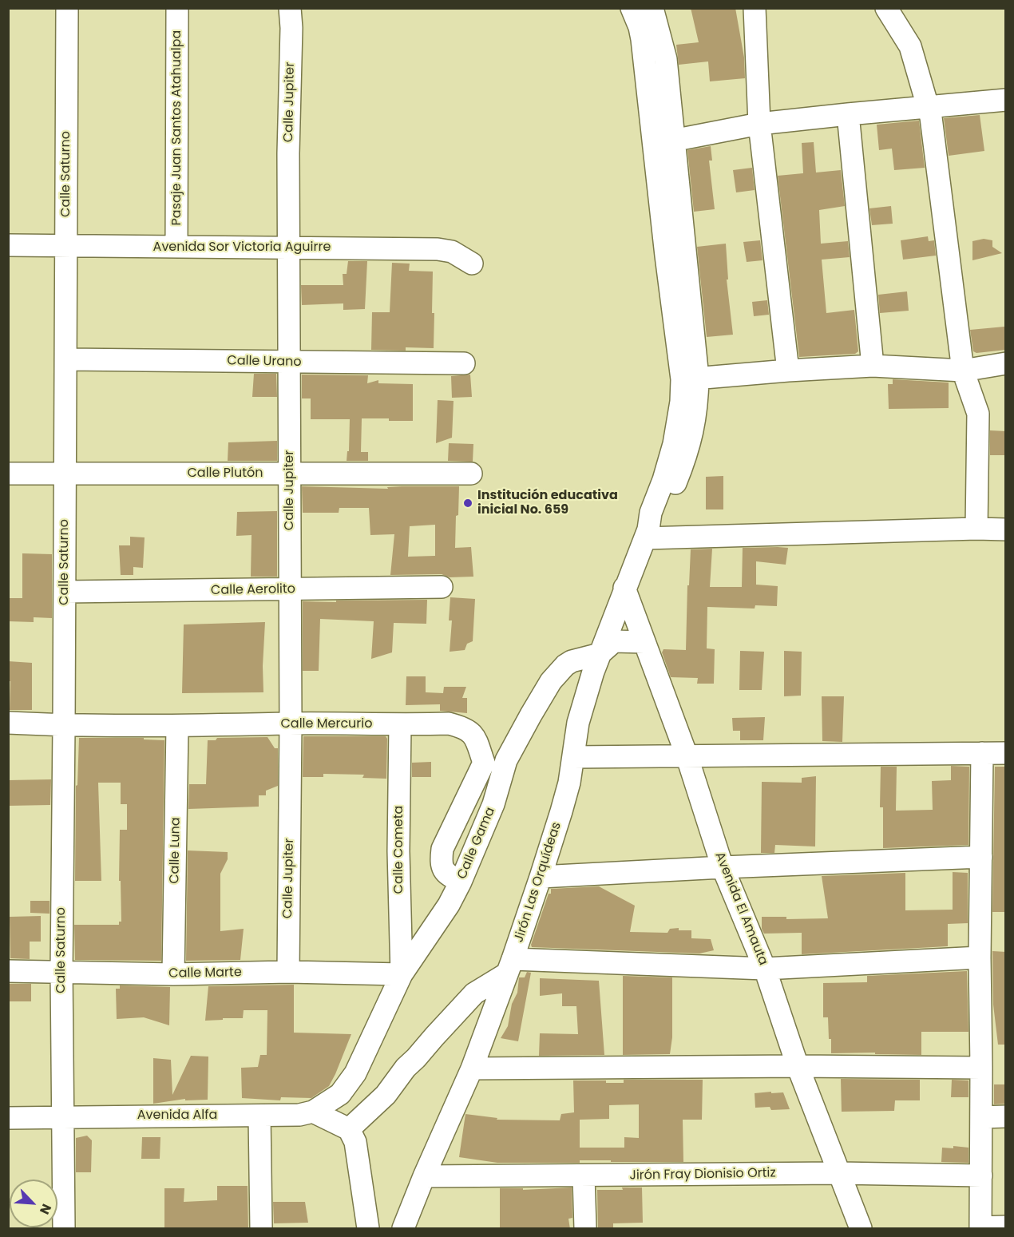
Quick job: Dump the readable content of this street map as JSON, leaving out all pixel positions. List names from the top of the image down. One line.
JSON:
{"streets":{"street":["Calle Jupiter","Pasaje Juan Santos Atahualpa","Calle Saturno","Avenida Sor Victoria Aguirre","Calle Urano","Calle Plutón","Calle Aerolito","Calle Mercurio","Calle Gama","Calle Cometa","Calle Luna","Jirón Las Orquídeas","Avenida El Amauta","Calle Marte","Avenida Alfa","Jirón Fray Dionisio Ortiz"]},"crossings":[["Calle Jupiter","Avenida Sor Victoria Aguirre"],["Calle Jupiter","Calle Urano"],["Calle Jupiter","Calle Plutón"],["Calle Jupiter","Calle Aerolito"],["Calle Jupiter","Calle Mercurio"],["Calle Jupiter","Calle Marte"],["Pasaje Juan Santos Atahualpa","Avenida Sor Victoria Aguirre"],["Calle Saturno","Avenida Sor Victoria Aguirre"],["Calle Saturno","Calle Urano"],["Calle Saturno","Calle Plutón"],["Calle Saturno","Calle Aerolito"],["Calle Saturno","Calle Mercurio"],["Calle Saturno","Calle Marte"],["Calle Saturno","Avenida Alfa"],["Calle Mercurio","Calle Gama"],["Calle Mercurio","Calle Cometa"],["Calle Mercurio","Calle Luna"],["Calle Gama","Calle Cometa"],["Calle Gama","Jirón Las Orquídeas"],["Calle Gama","Avenida El Amauta"],["Calle Gama","Calle Marte"],["Calle Gama","Avenida Alfa"],["Calle Cometa","Calle Marte"],["Calle Luna","Calle Marte"],["Jirón Las Orquídeas","Avenida El Amauta"],["Jirón Las Orquídeas","Jirón Fray Dionisio Ortiz"],["Avenida El Amauta","Jirón Fray Dionisio Ortiz"]],"places":["Institución educativa inicial No. 659"],"north":"bottom right"}
